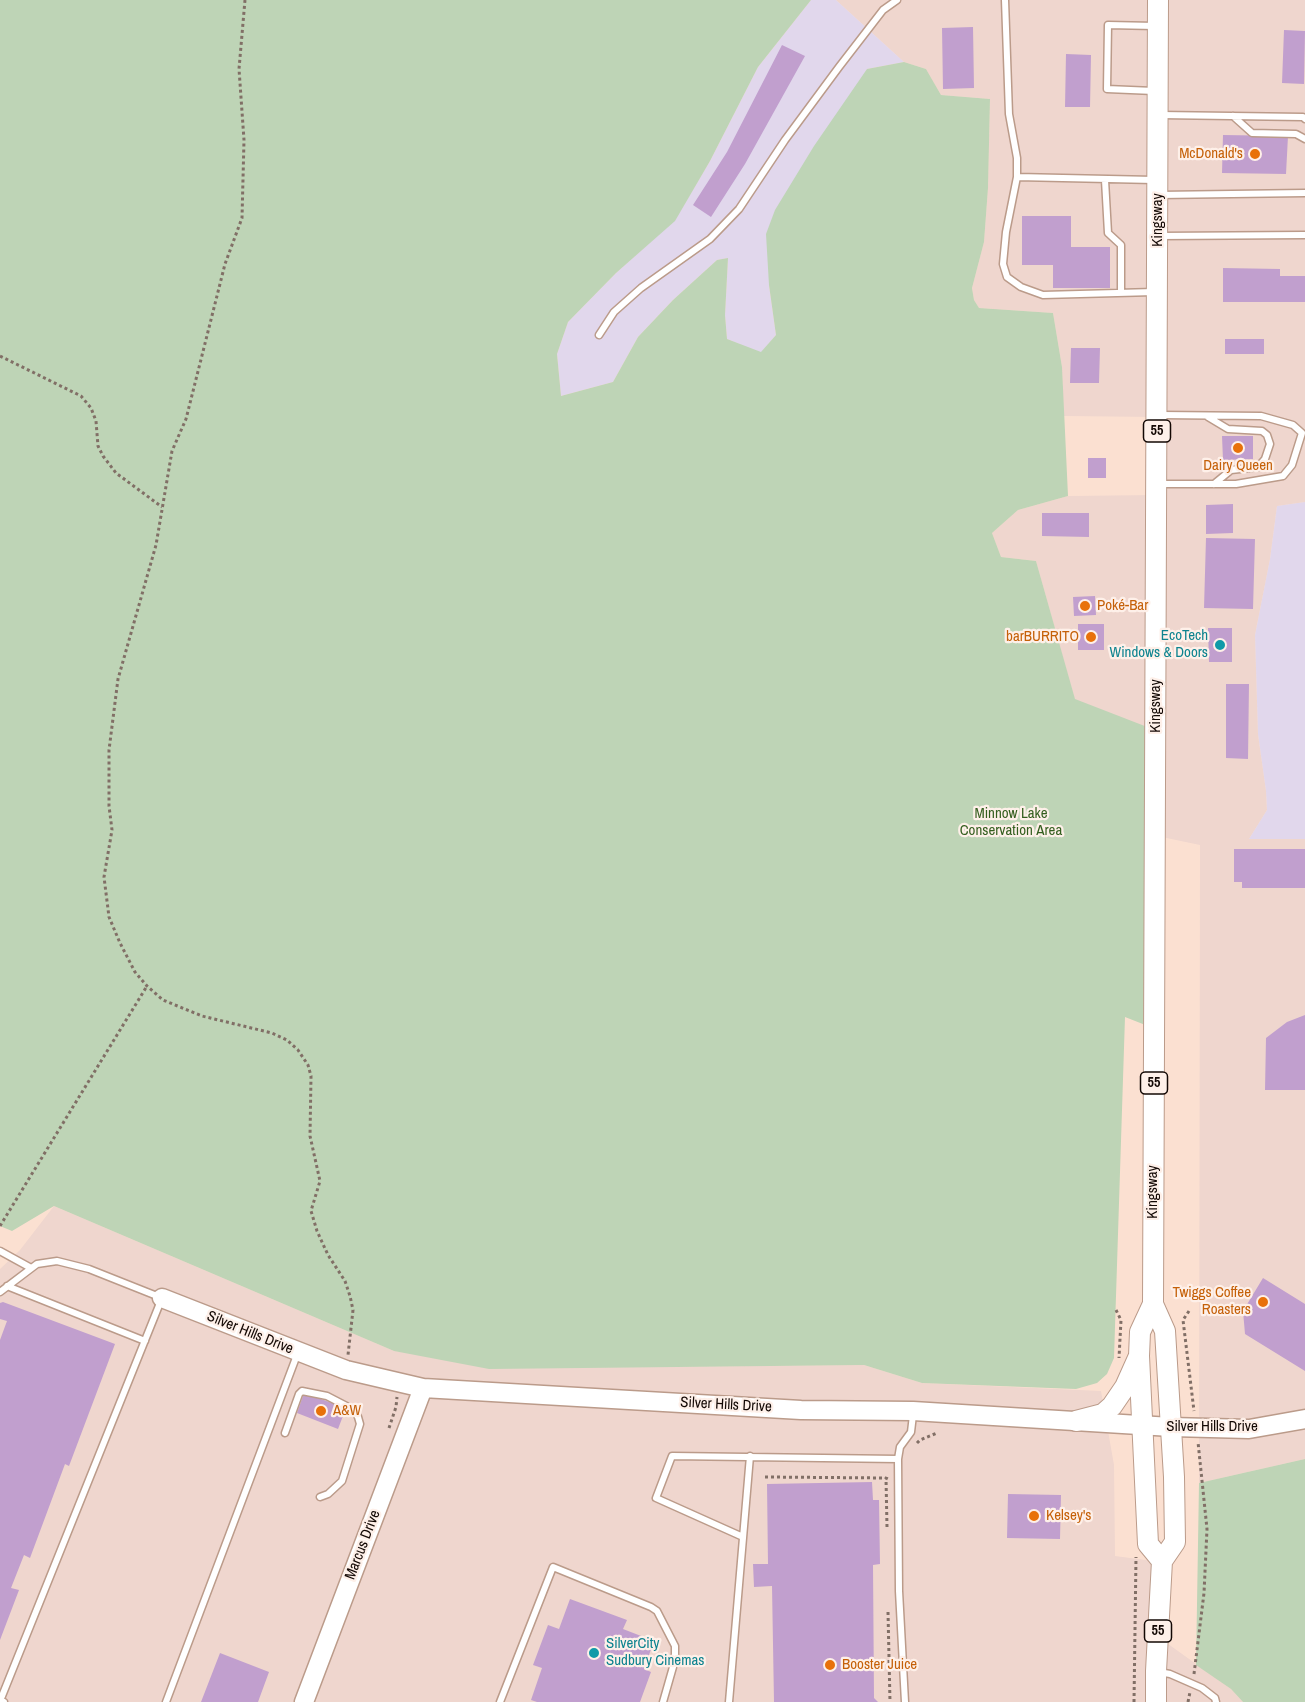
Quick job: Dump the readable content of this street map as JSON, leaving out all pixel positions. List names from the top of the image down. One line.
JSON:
{"streets":{"main road":["Kingsway","55"],"street":["Silver Hills Drive","Marcus Drive"]},"crossings":[["Kingsway","Silver Hills Drive"],["Silver Hills Drive","Marcus Drive"]],"parks":["Minnow Lake Conservation Area"],"places":["McDonald's","Dairy Queen","Poké-Bar","barBURRITO","EcoTech Windows & Doors","Twiggs Coffee Roasters","A&W","Kelsey's","SilverCity Sudbury Cinemas","Booster Juice"]}
